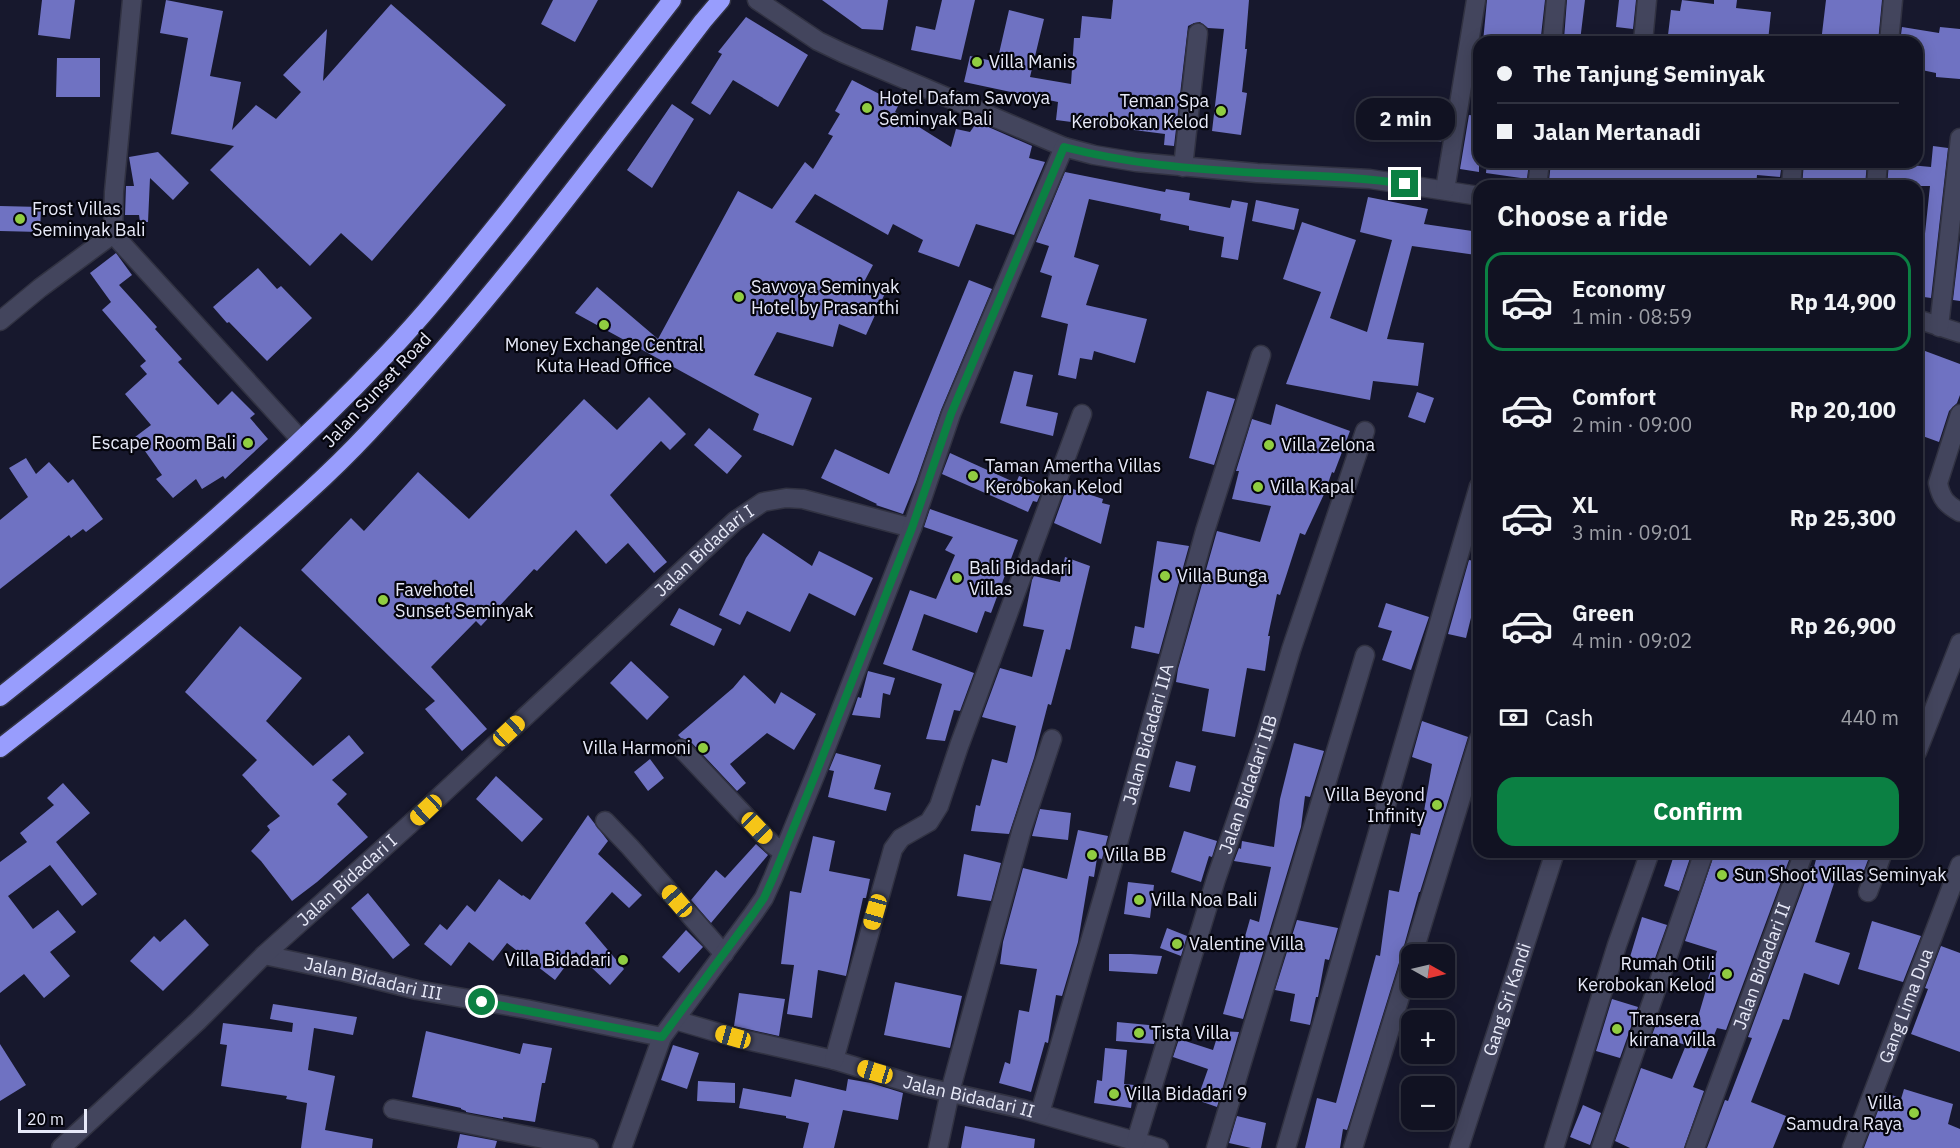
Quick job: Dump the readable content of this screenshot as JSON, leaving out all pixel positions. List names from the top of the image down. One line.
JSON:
{"streets":{"highway":["Jalan Sunset Road"],"street":["Jalan Bidadari I","Jalan Bidadari IIA","Jalan Bidadari IIB","Jalan Bidadari II","Jalan Bidadari III","Gang Sri Kandi","Gang Lima Dua"]},"crossings":[["Jalan Bidadari I","Jalan Bidadari III"],["Jalan Bidadari IIA","Jalan Bidadari II"],["Jalan Bidadari IIB","Jalan Bidadari II"]],"places":["Villa Manis","Hotel Dafam Savvoya Seminyak Bali","Teman Spa Kerobokan Kelod","Frost Villas Seminyak Bali","Savvoya Seminyak Hotel by Prasanthi","Money Exchange Central Kuta Head Office","Escape Room Bali","Villa Zelona","Taman Amertha Villas Kerobokan Kelod","Villa Kapal","Villa Bunga","Bali Bidadari Villas","Favehotel Sunset Seminyak","Villa Harmoni","Villa Beyond Infinity","Villa BB","Sun Shoot Villas Seminyak","Villa Noa Bali","Valentine Villa","Villa Bidadari","Rumah Otili Kerobokan Kelod","Transera kirana villa","Tista Villa","Villa Bidadari 9","Villa Samudra Raya"],"scale_bar":"20 m","north":"right","page":{"banner":["The Tanjung Seminyak","Jalan Mertanadi"],"bubble":"2 min","heading":"Choose a ride","list":[{"name":"Economy","note":"1 min · 08:59","value":"Rp 14,900"},{"name":"Comfort","note":"2 min · 09:00","value":"Rp 20,100"},{"name":"XL","note":"3 min · 09:01","value":"Rp 25,300"},{"name":"Green","note":"4 min · 09:02","value":"Rp 26,900"}],"pay":["Cash","440 m"],"buttons":"Confirm","map_buttons":["+","−"],"scale":"20 m"}}
